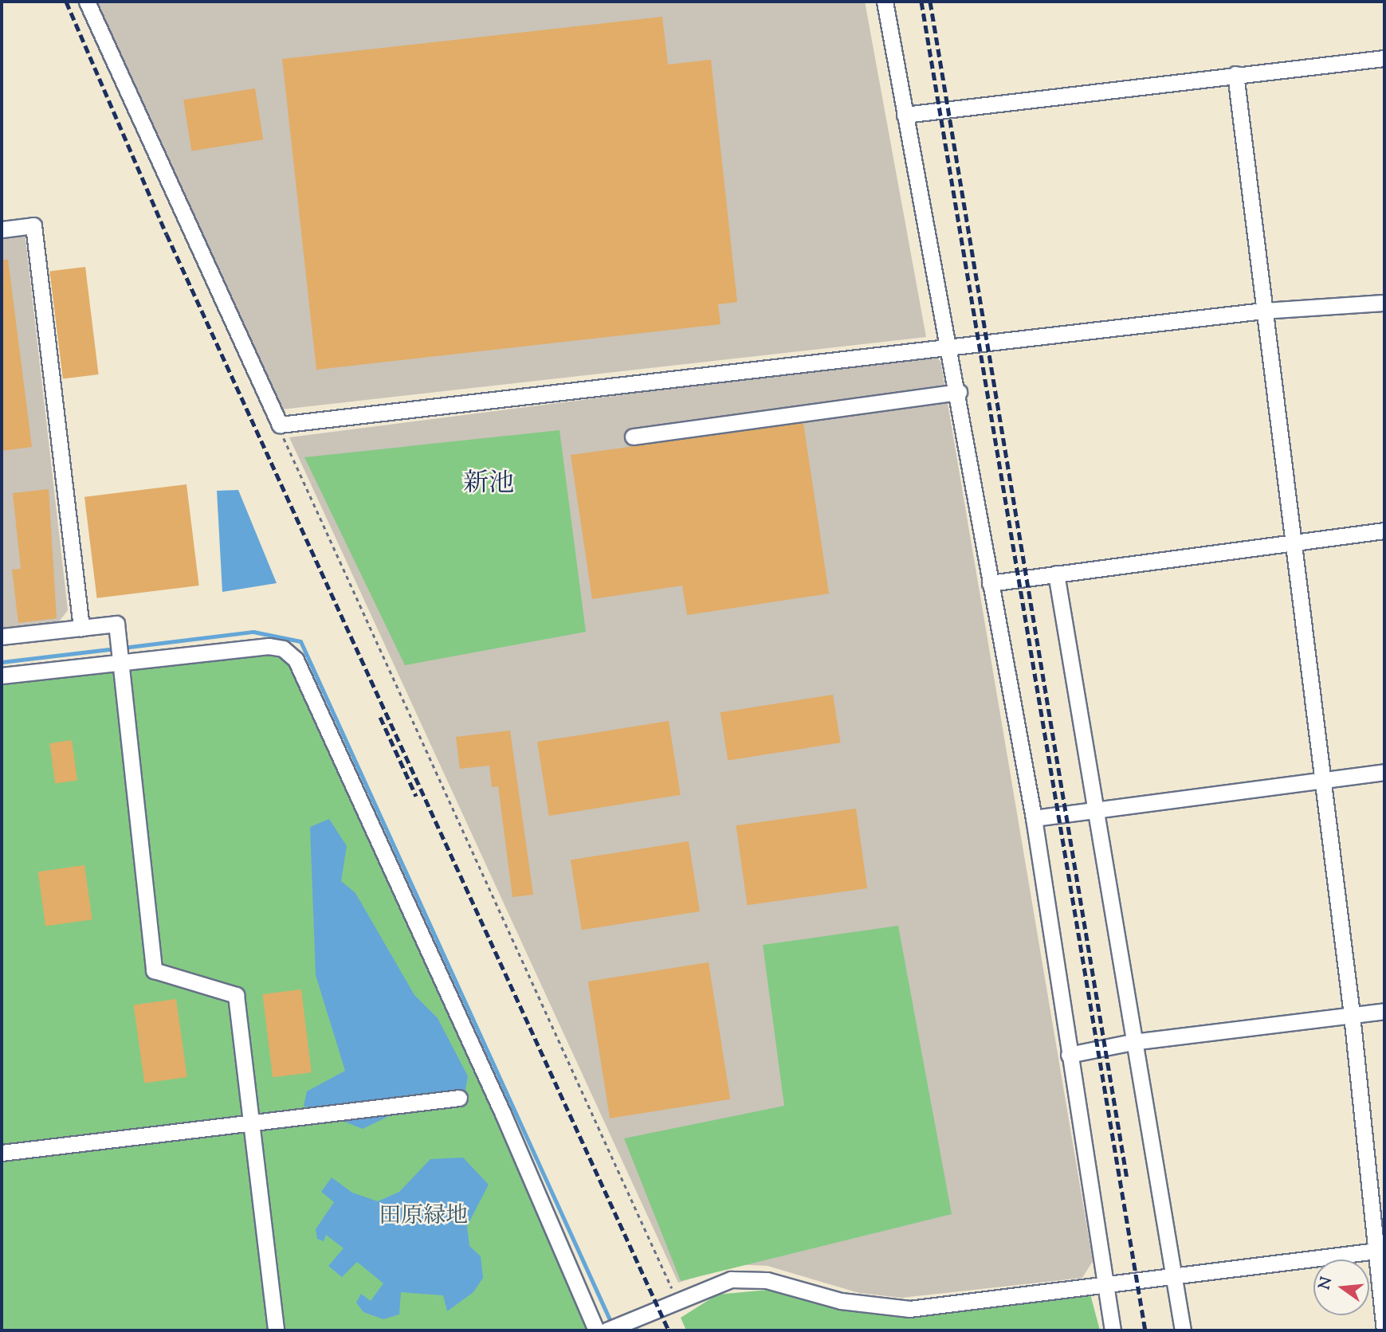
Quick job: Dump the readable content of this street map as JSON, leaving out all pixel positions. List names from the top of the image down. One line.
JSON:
{"districts":["新池"],"parks":["田原緑地"],"north":"left"}
